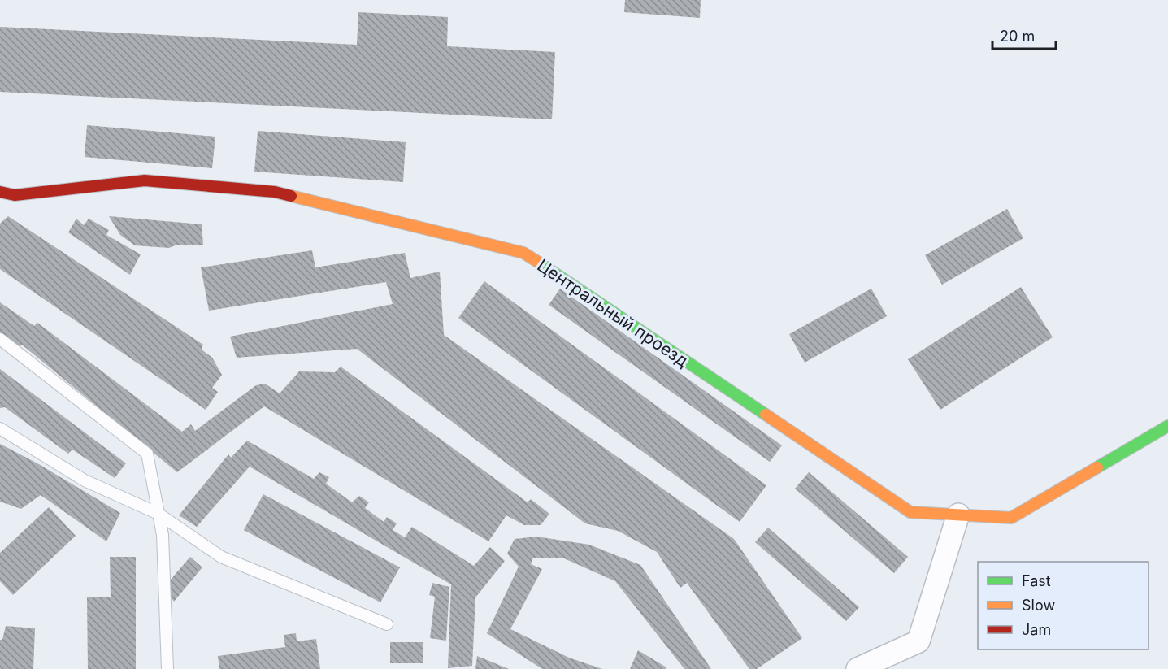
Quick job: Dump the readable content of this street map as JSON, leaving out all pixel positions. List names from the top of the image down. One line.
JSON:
{"streets":{"street":["Центральный проезд"]},"legend":["Fast","Slow","Jam"],"scale_bar":"20 m"}
